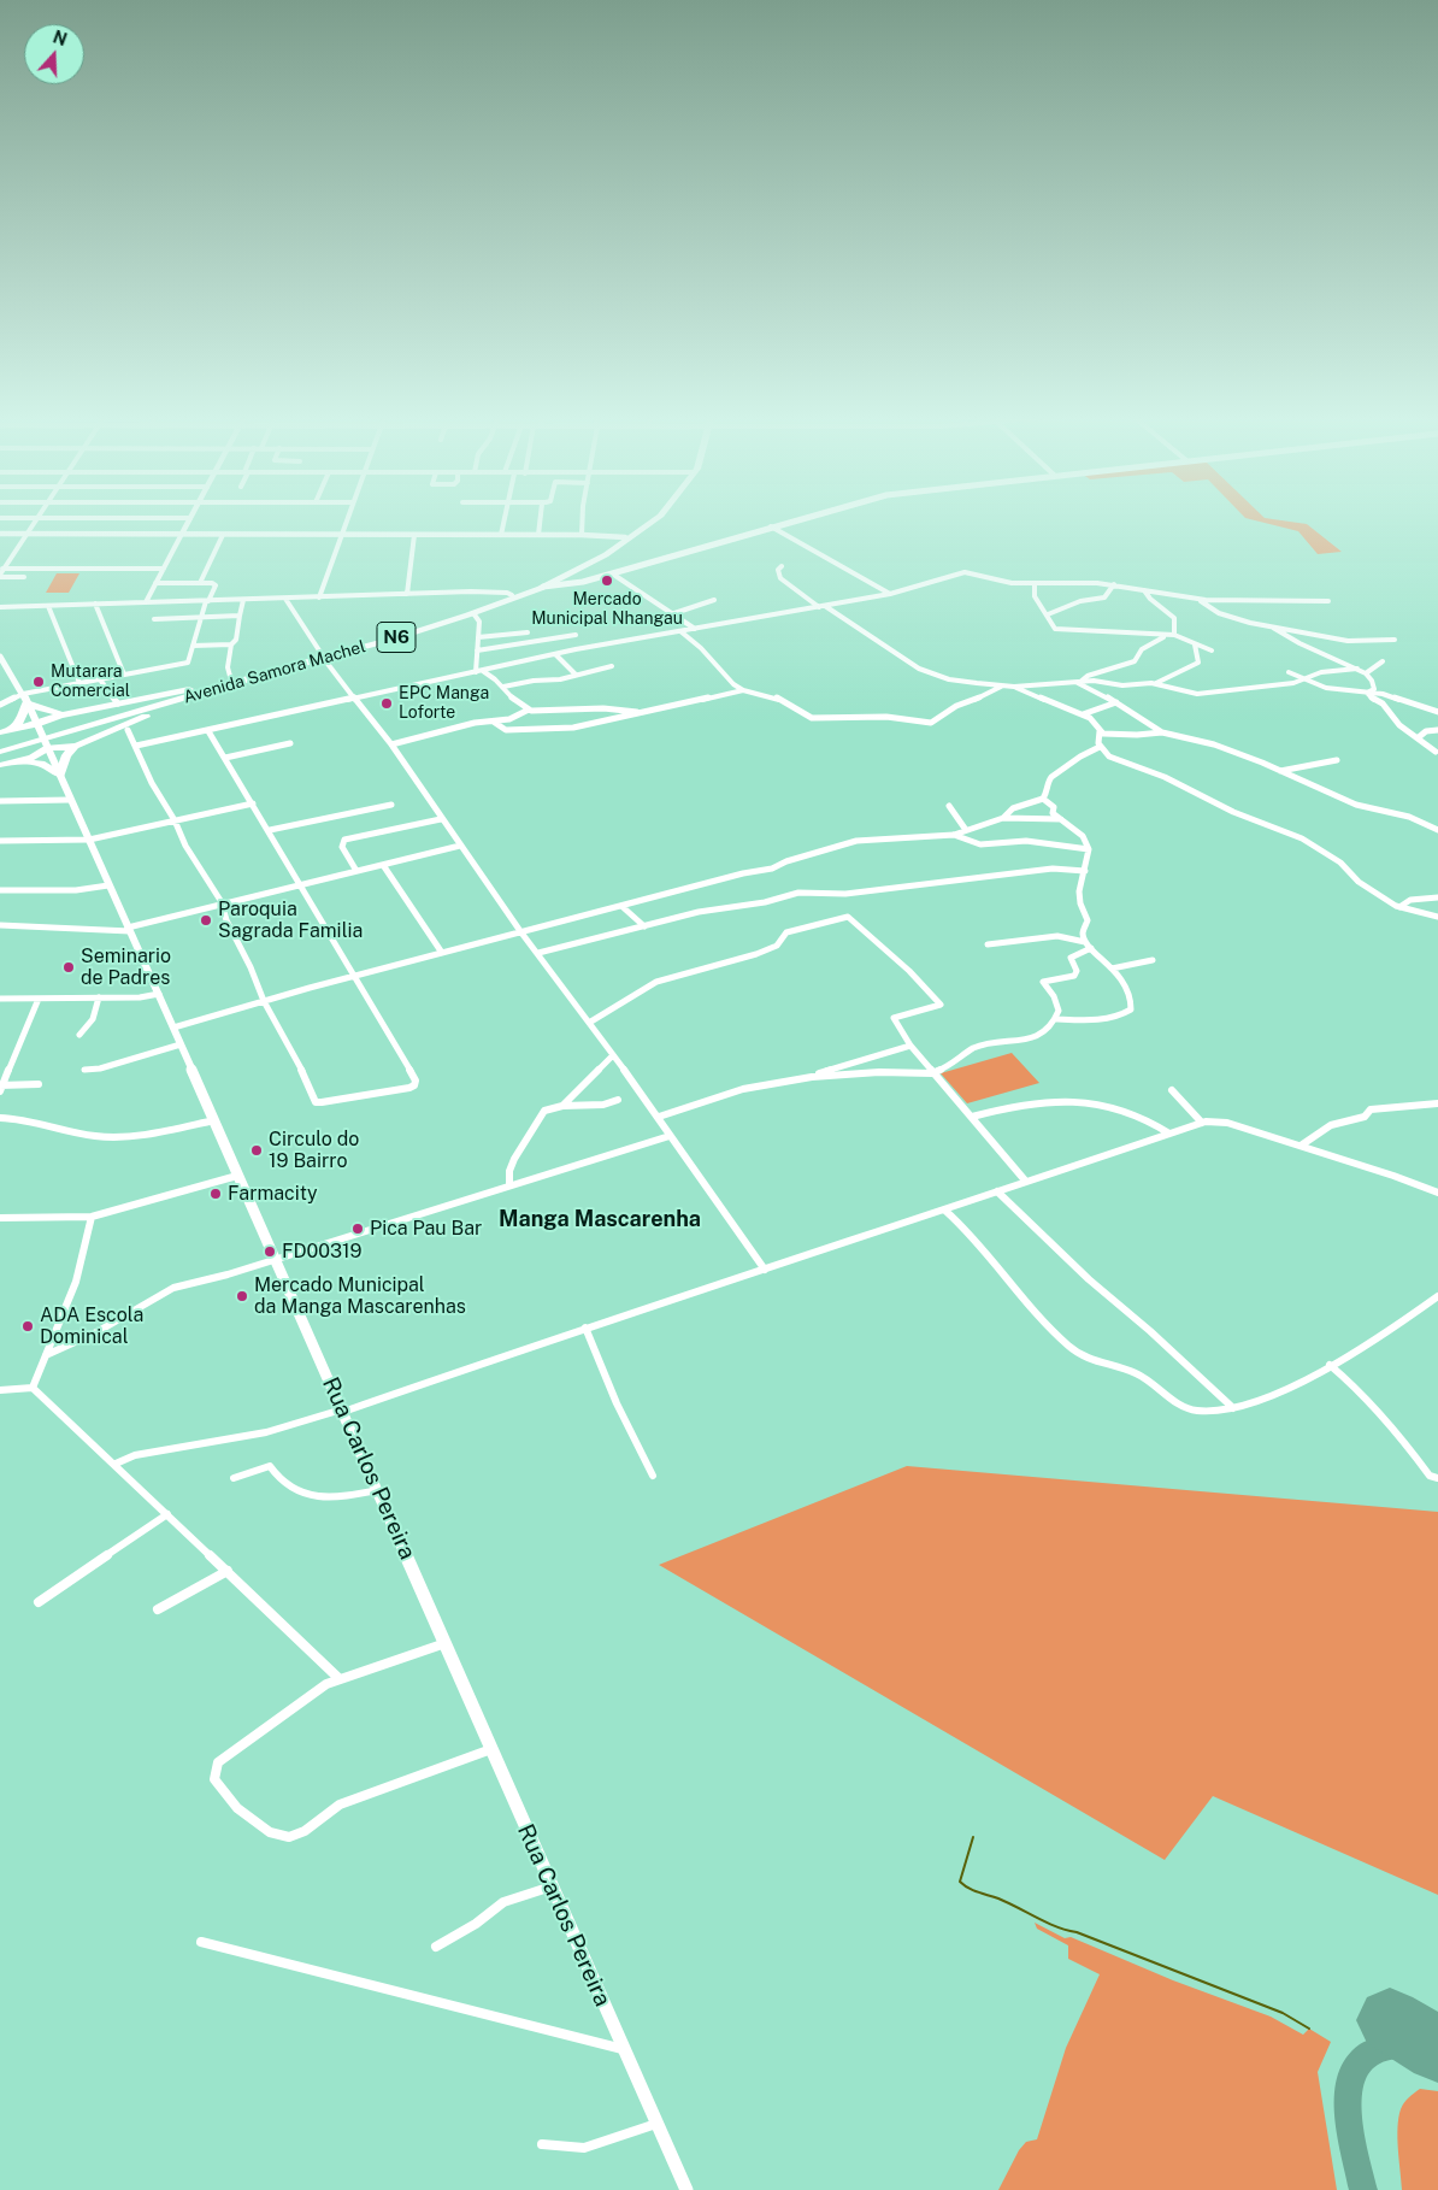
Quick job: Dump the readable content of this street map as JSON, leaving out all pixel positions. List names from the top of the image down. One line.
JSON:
{"streets":{"highway":["N6","Avenida Samora Machel"],"main road":["Rua Carlos Pereira"]},"districts":["Manga Mascarenha"],"places":["Mercado Municipal Nhangau","Mutarara Comercial","EPC Manga Loforte","Paroquia Sagrada Familia","Seminario de Padres","Circulo do 19 Bairro","Farmacity","Pica Pau Bar","FD00319","Mercado Municipal da Manga Mascarenhas","ADA Escola Dominical"],"north":"top"}
